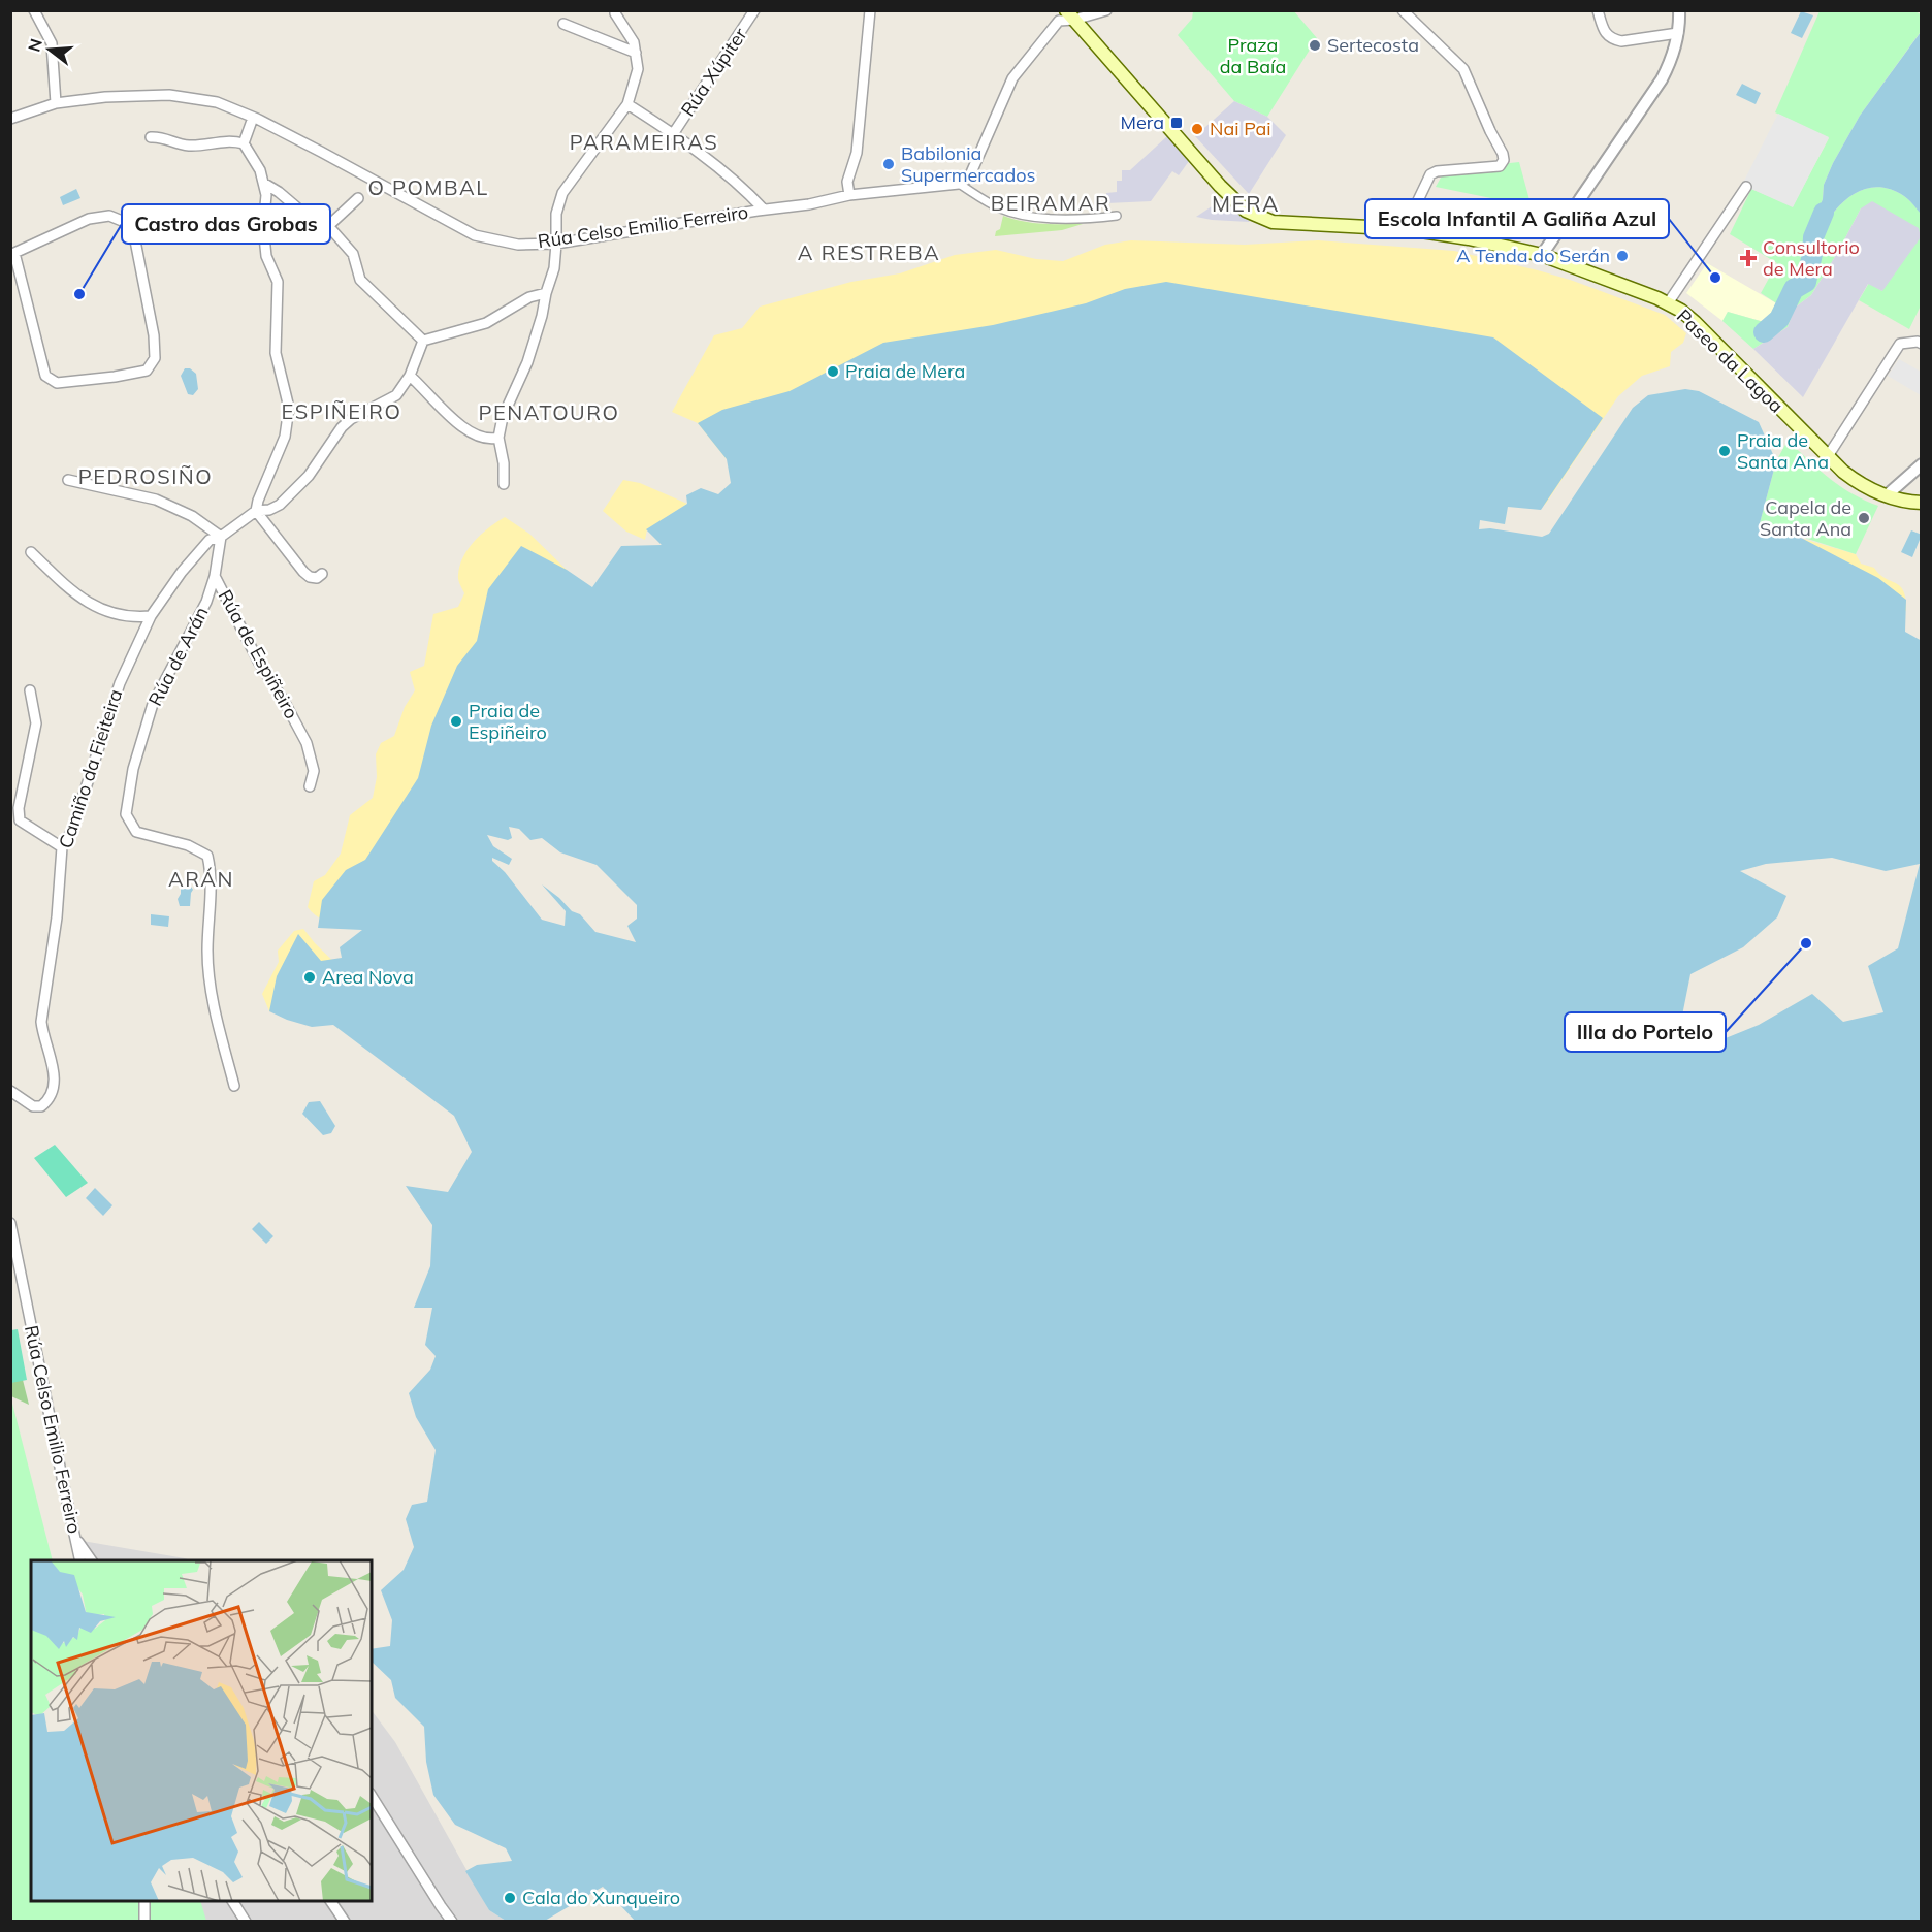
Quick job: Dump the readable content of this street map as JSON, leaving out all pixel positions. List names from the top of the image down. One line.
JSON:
{"streets":{"main road":["Paseo da Lagoa"],"street":["Rúa Xúpiter","Rúa Celso Emilio Ferreiro","Rúa de Espiñeiro","Rúa de Arán","Camiño da Fieiteira"]},"crossings":[["Rúa de Espiñeiro","Rúa de Arán"],["Rúa de Espiñeiro","Camiño da Fieiteira"]],"districts":["PARAMEIRAS","O POMBAL","BEIRAMAR","MERA","A RESTREBA","ESPIÑEIRO","PENATOURO","PEDROSIÑO","ARÁN"],"parks":["Praza da Baía"],"places":{"other":["Sertecosta","Nai Pai","Babilonia Supermercados","A Tenda do Serán","Escola Infantil A Galiña Azul","Castro das Grobas","Praia de Mera","Praia de Santa Ana","Capela de Santa Ana","Praia de Espiñeiro","Illa do Portelo","Area Nova","Cala do Xunqueiro"],"transit":["Mera"],"health":["Consultorio de Mera"]},"north":"left"}
